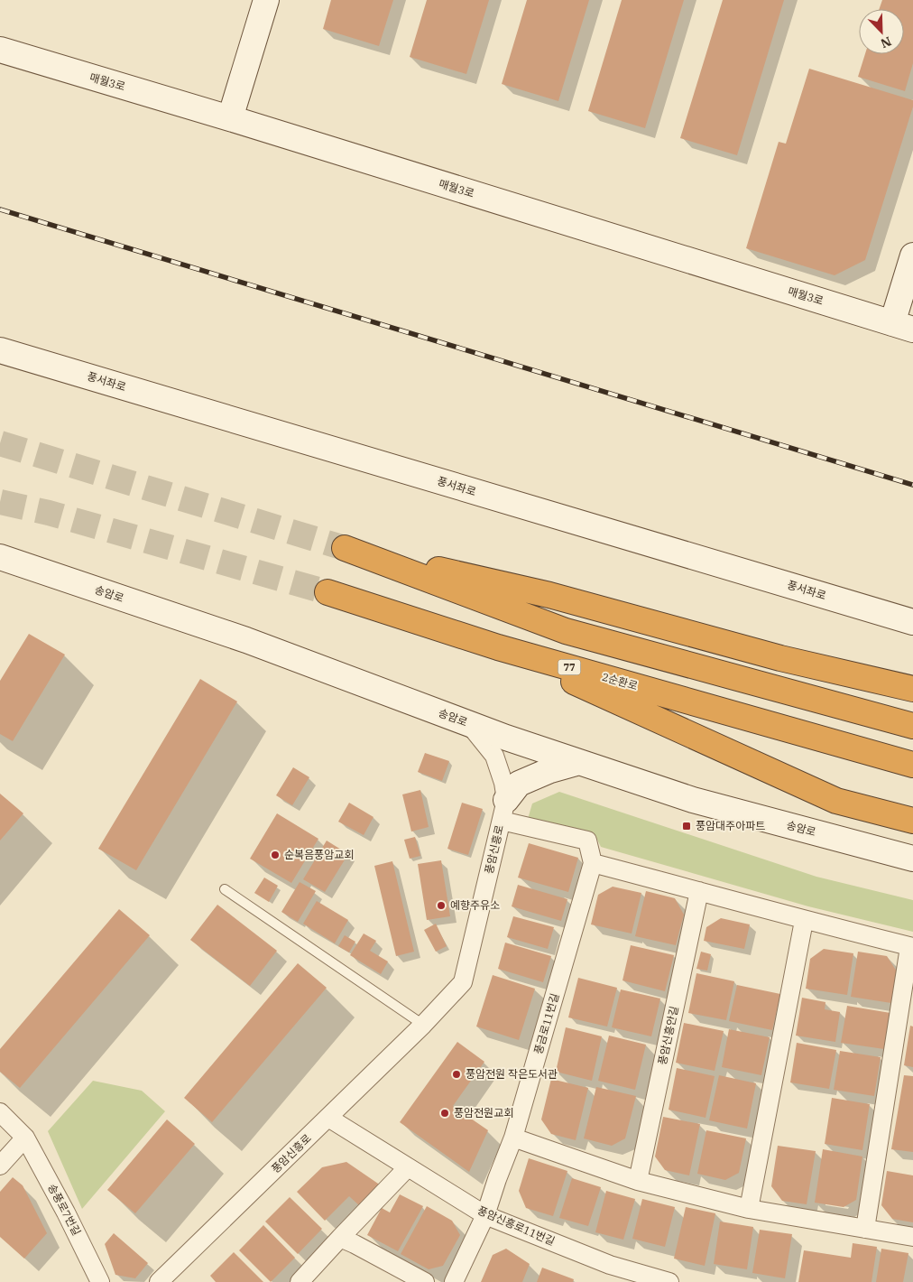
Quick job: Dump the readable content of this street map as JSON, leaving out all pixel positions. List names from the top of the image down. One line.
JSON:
{"streets":{"highway":["77","2순환로"],"street":["매월3로","풍서좌로","송암로","풍암신흥로","풍금로11번길","풍암신흥안길","송풍로7번길","풍암신흥로11번길"]},"crossings":[["송암로","풍암신흥로"],["풍암신흥로","풍암신흥로11번길"],["풍금로11번길","풍암신흥로11번길"]],"places":{"transit":["풍암대주아파트"],"other":["순복음풍암교회","예향주유소","풍암전원 작은도서관","풍암전원교회"]},"north":"bottom right"}
